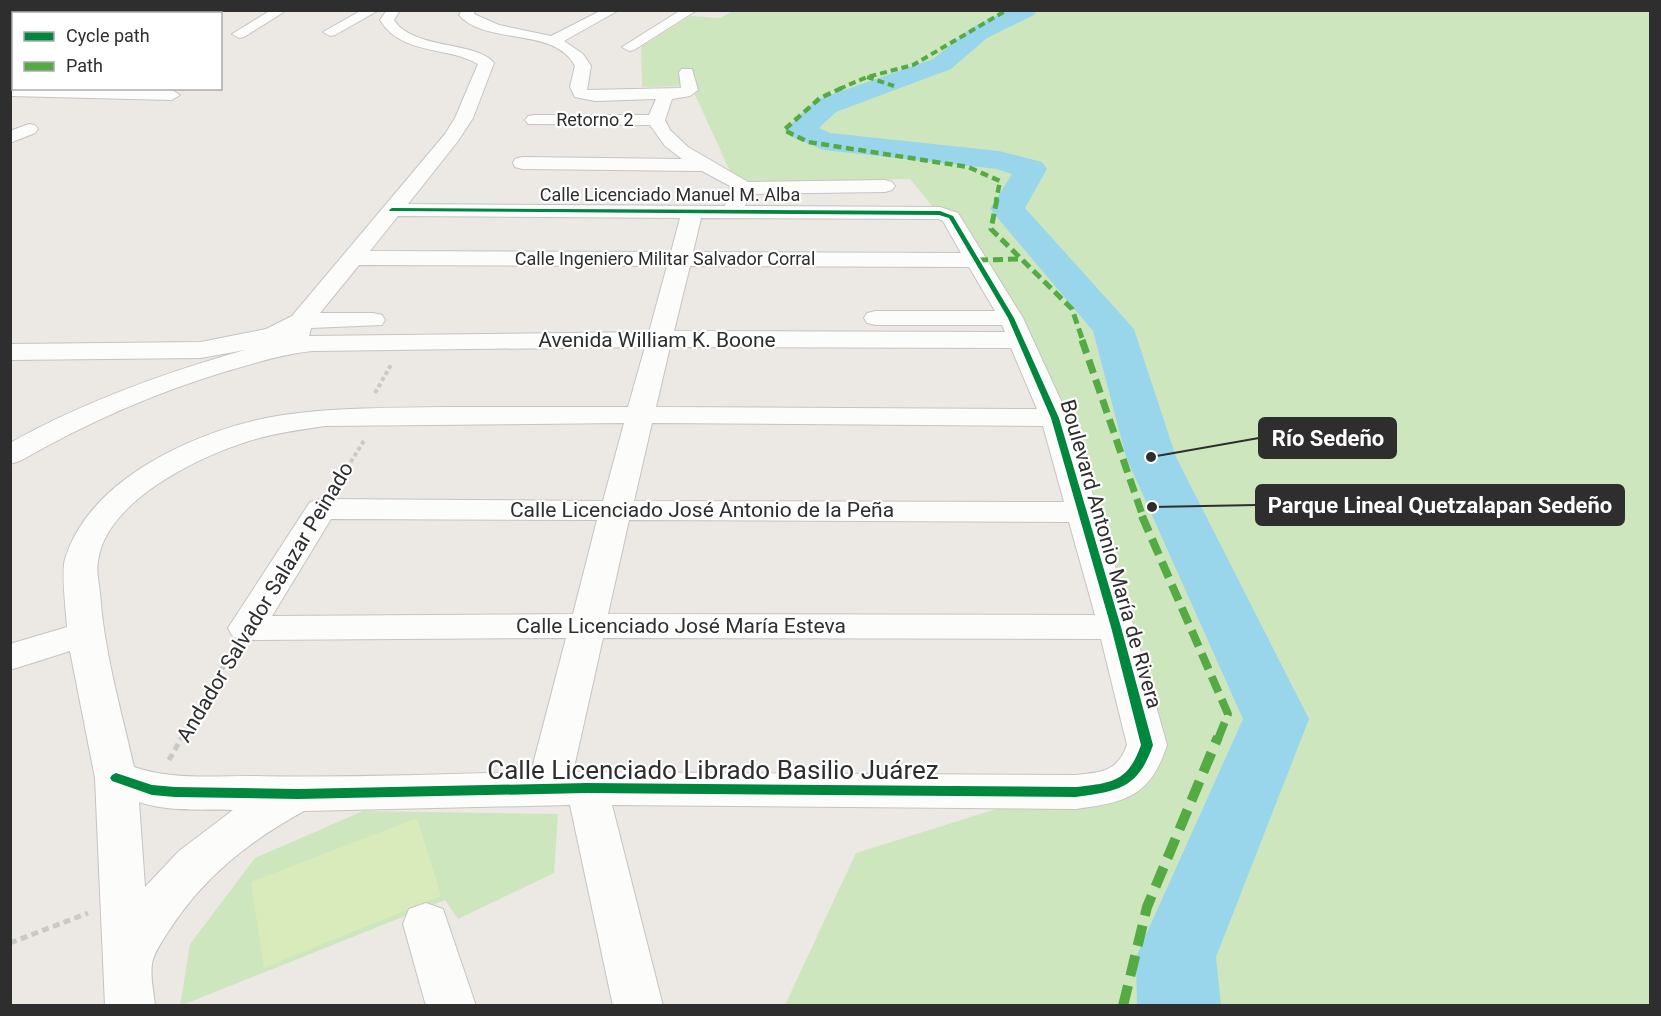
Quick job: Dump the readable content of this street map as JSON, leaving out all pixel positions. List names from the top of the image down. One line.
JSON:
{"streets":{"street":["Retorno 2","Calle Licenciado Manuel M. Alba","Calle Ingeniero Militar Salvador Corral","Avenida William K. Boone","Calle Licenciado José Antonio de la Peña","Boulevard Antonio María de Rivera","Andador Salvador Salazar Peinado","Calle Licenciado José María Esteva","Calle Licenciado Librado Basilio Juárez"]},"crossings":[["Calle Licenciado Manuel M. Alba","Boulevard Antonio María de Rivera"],["Calle Ingeniero Militar Salvador Corral","Boulevard Antonio María de Rivera"],["Avenida William K. Boone","Boulevard Antonio María de Rivera"],["Avenida William K. Boone","Andador Salvador Salazar Peinado"],["Calle Licenciado José Antonio de la Peña","Boulevard Antonio María de Rivera"],["Calle Licenciado José Antonio de la Peña","Andador Salvador Salazar Peinado"],["Boulevard Antonio María de Rivera","Calle Licenciado José María Esteva"],["Boulevard Antonio María de Rivera","Calle Licenciado Librado Basilio Juárez"],["Andador Salvador Salazar Peinado","Calle Licenciado José María Esteva"],["Andador Salvador Salazar Peinado","Calle Licenciado Librado Basilio Juárez"]],"places":["Río Sedeño","Parque Lineal Quetzalapan Sedeño"],"legend":["Cycle path","Path"]}
